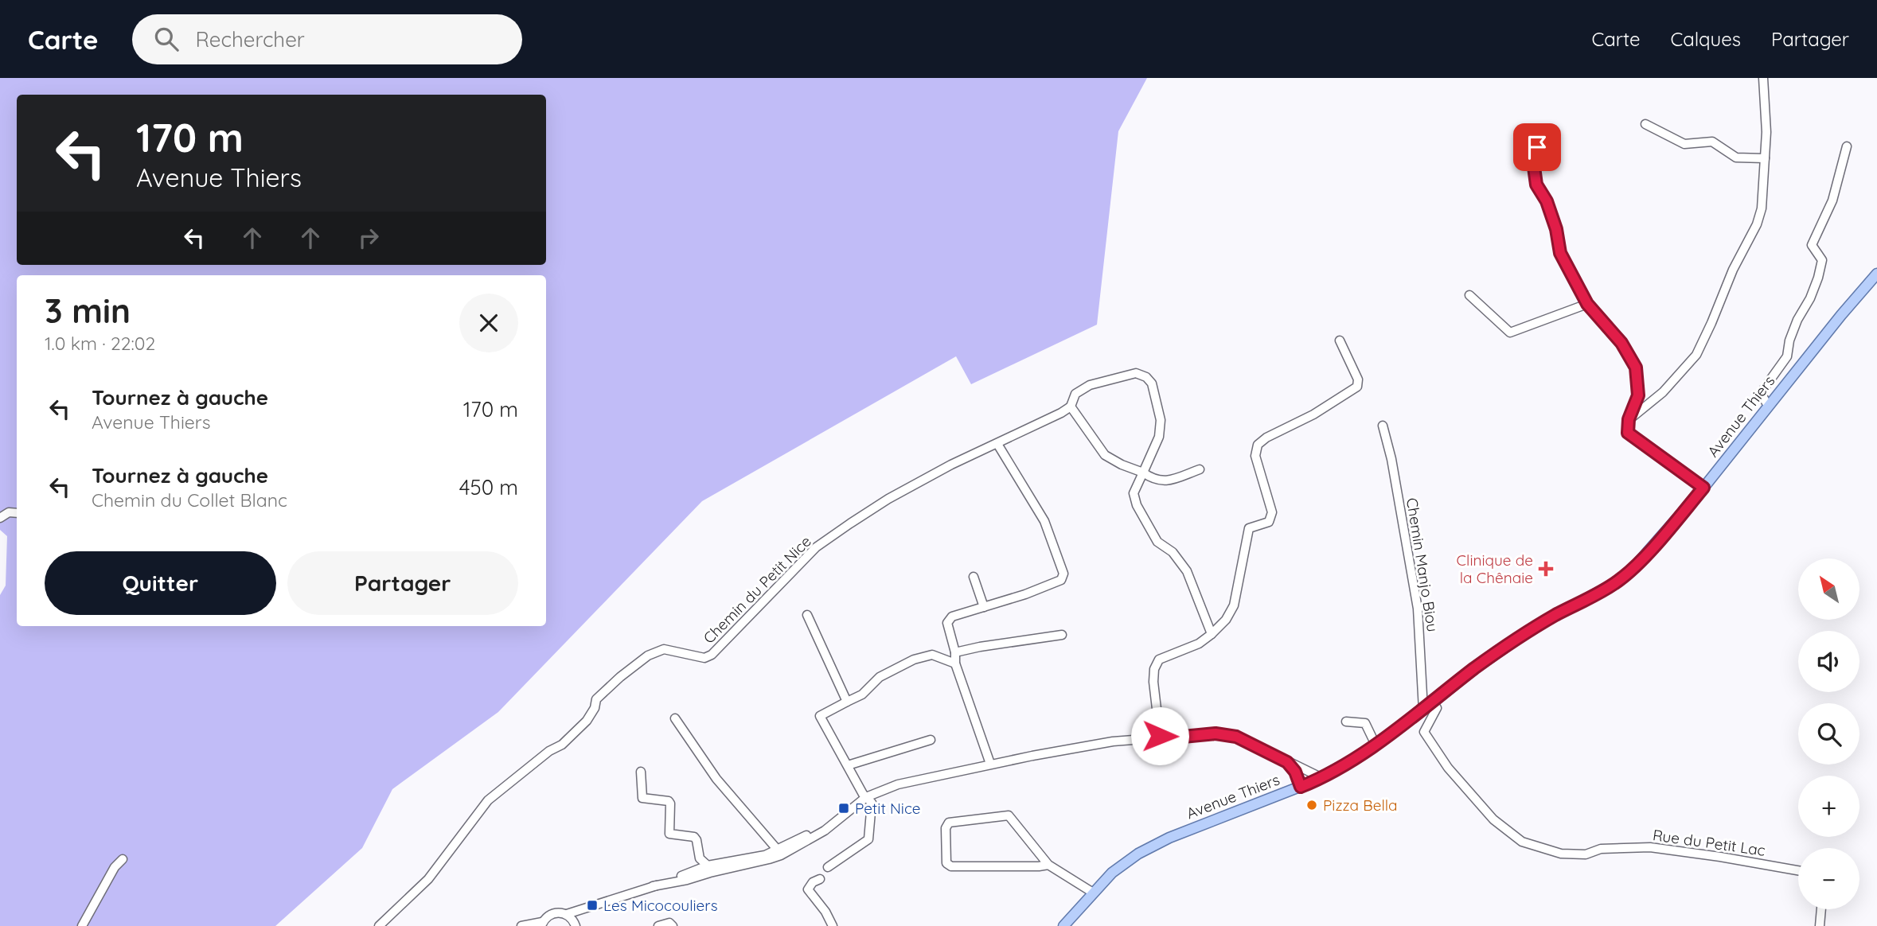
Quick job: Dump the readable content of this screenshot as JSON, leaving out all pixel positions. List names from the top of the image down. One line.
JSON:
{"streets":{"main road":["Avenue Thiers"],"street":["Chemin Manjo Biou","Chemin du Petit Nice","Rue du Petit Lac"]},"crossings":[["Avenue Thiers","Chemin Manjo Biou"],["Avenue Thiers","Rue du Petit Lac"]],"places":{"health":["Clinique de la Chênaie"],"other":["Pizza Bella"],"transit":["Petit Nice","Les Micocouliers"]},"north":"top left","page":{"header":"Carte","search":"Rechercher","nav":["Carte","Calques","Partager"],"turn":["170 m","Avenue Thiers"],"heading":["3 min","1.0 km · 22:02"],"list":[{"name":"Tournez à gauche","note":"Avenue Thiers","value":"170 m"},{"name":"Tournez à gauche","note":"Chemin du Collet Blanc","value":"450 m"}],"buttons":["Quitter","Partager"],"map_buttons":["+","−"]}}
